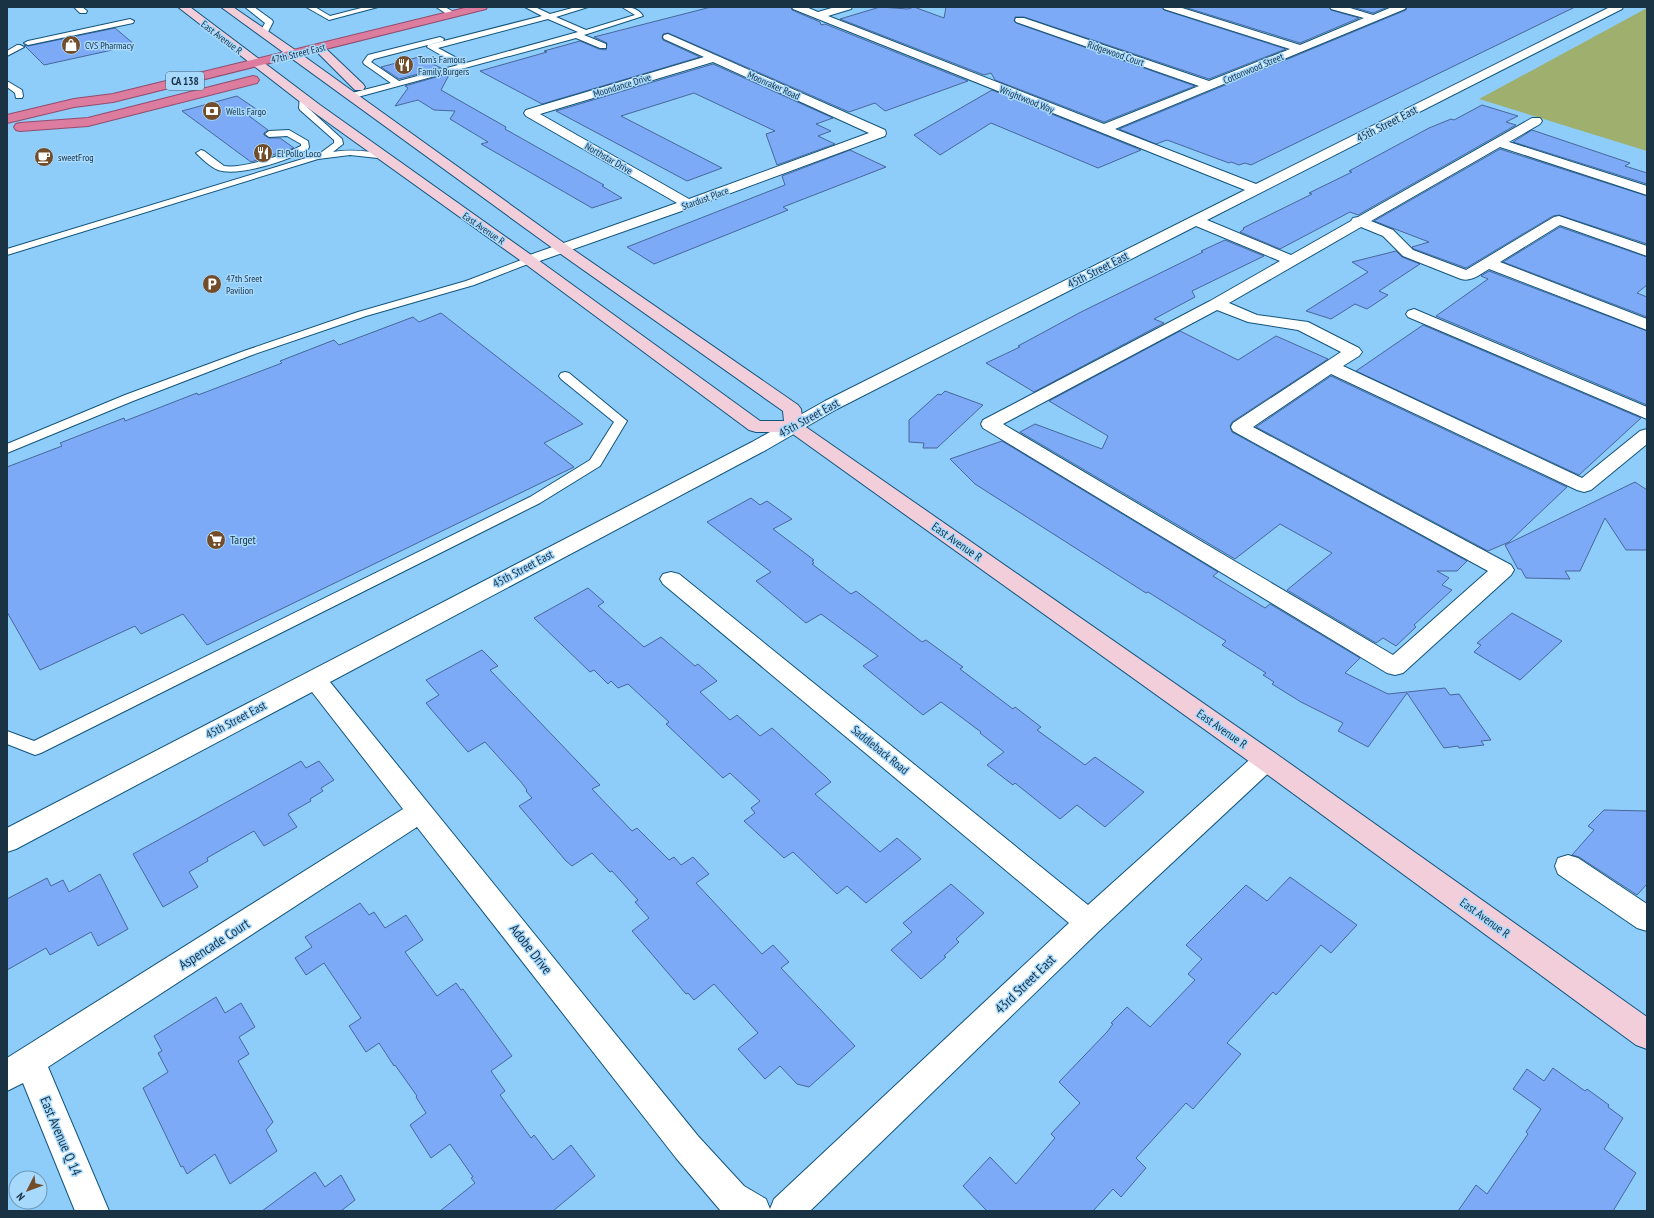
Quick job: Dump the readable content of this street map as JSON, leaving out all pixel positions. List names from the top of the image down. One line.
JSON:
{"streets":{"highway":["47th Street East","CA 138"],"main road":["East Avenue R"],"street":["Ridgewood Court","Cottonwood Street","Moondance Drive","Moonraker Road","Wrightwood Way","45th Street East","Northstar Drive","Stardust Place","Saddleback Road","Aspencade Court","Adobe Drive","43rd Street East","East Avenue Q 14"]},"crossings":[["East Avenue R","47th Street East"],["East Avenue R","45th Street East"],["East Avenue R","Stardust Place"],["East Avenue R","43rd Street East"],["Ridgewood Court","Cottonwood Street"],["Cottonwood Street","Wrightwood Way"],["Moondance Drive","Moonraker Road"],["Moondance Drive","Northstar Drive"],["Moonraker Road","Stardust Place"],["Wrightwood Way","45th Street East"],["45th Street East","Adobe Drive"],["Northstar Drive","Stardust Place"],["Saddleback Road","43rd Street East"],["Aspencade Court","Adobe Drive"],["Aspencade Court","East Avenue Q 14"]],"places":{"shop":["CVS Pharmacy"],"restaurant":["Tom’s Famous Family Burgers","El Pollo Loco"],"bank":["Wells Fargo"],"cafe":["sweetFrog"],"parking":["47th Sreet Pavilion"],"supermarket":["Target"]},"north":"bottom left"}
